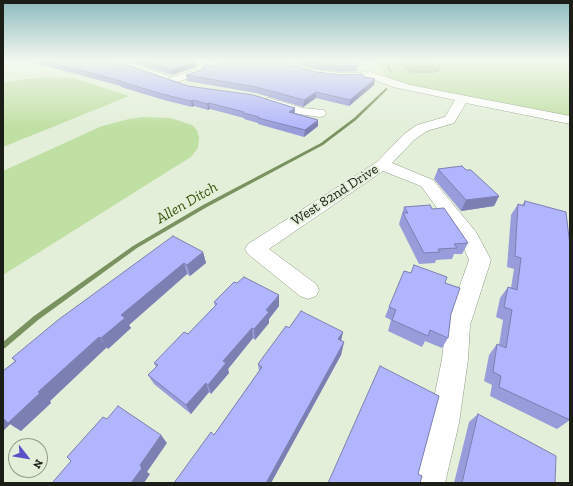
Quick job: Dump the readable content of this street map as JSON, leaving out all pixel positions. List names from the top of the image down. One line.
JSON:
{"streets":{"street":["West 82nd Drive"]},"water":["Allen Ditch"],"north":"bottom right"}
